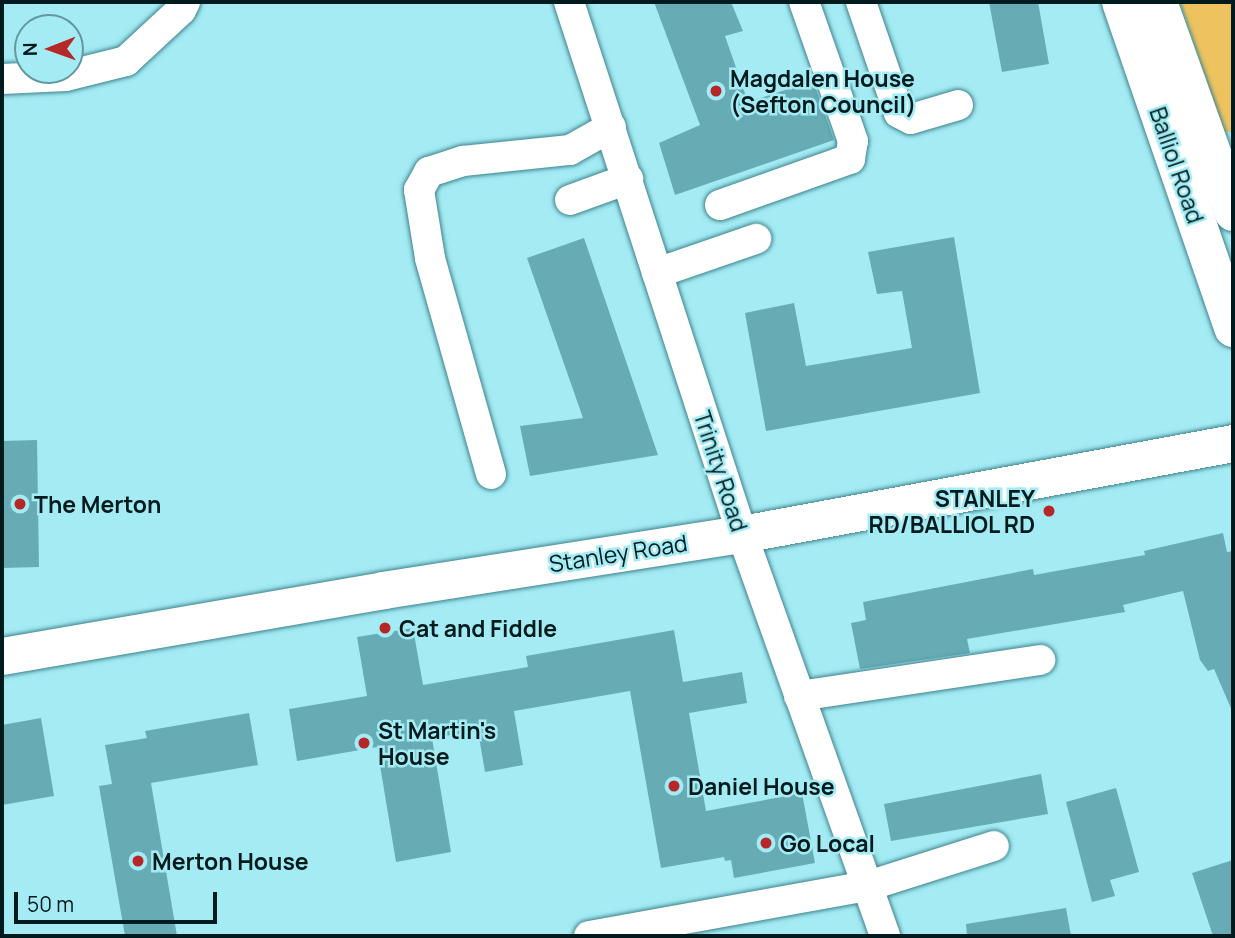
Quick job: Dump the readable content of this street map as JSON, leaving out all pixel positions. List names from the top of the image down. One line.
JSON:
{"streets":{"highway":["Balliol Road"],"main road":["Stanley Road"],"street":["Trinity Road"]},"crossings":[["Trinity Road","Stanley Road"]],"places":["Magdalen House (Sefton Council)","The Merton","STANLEY RD/BALLIOL RD","Cat and Fiddle","St Martin's House","Daniel House","Go Local","Merton House"],"scale_bar":"50 m","north":"left"}
